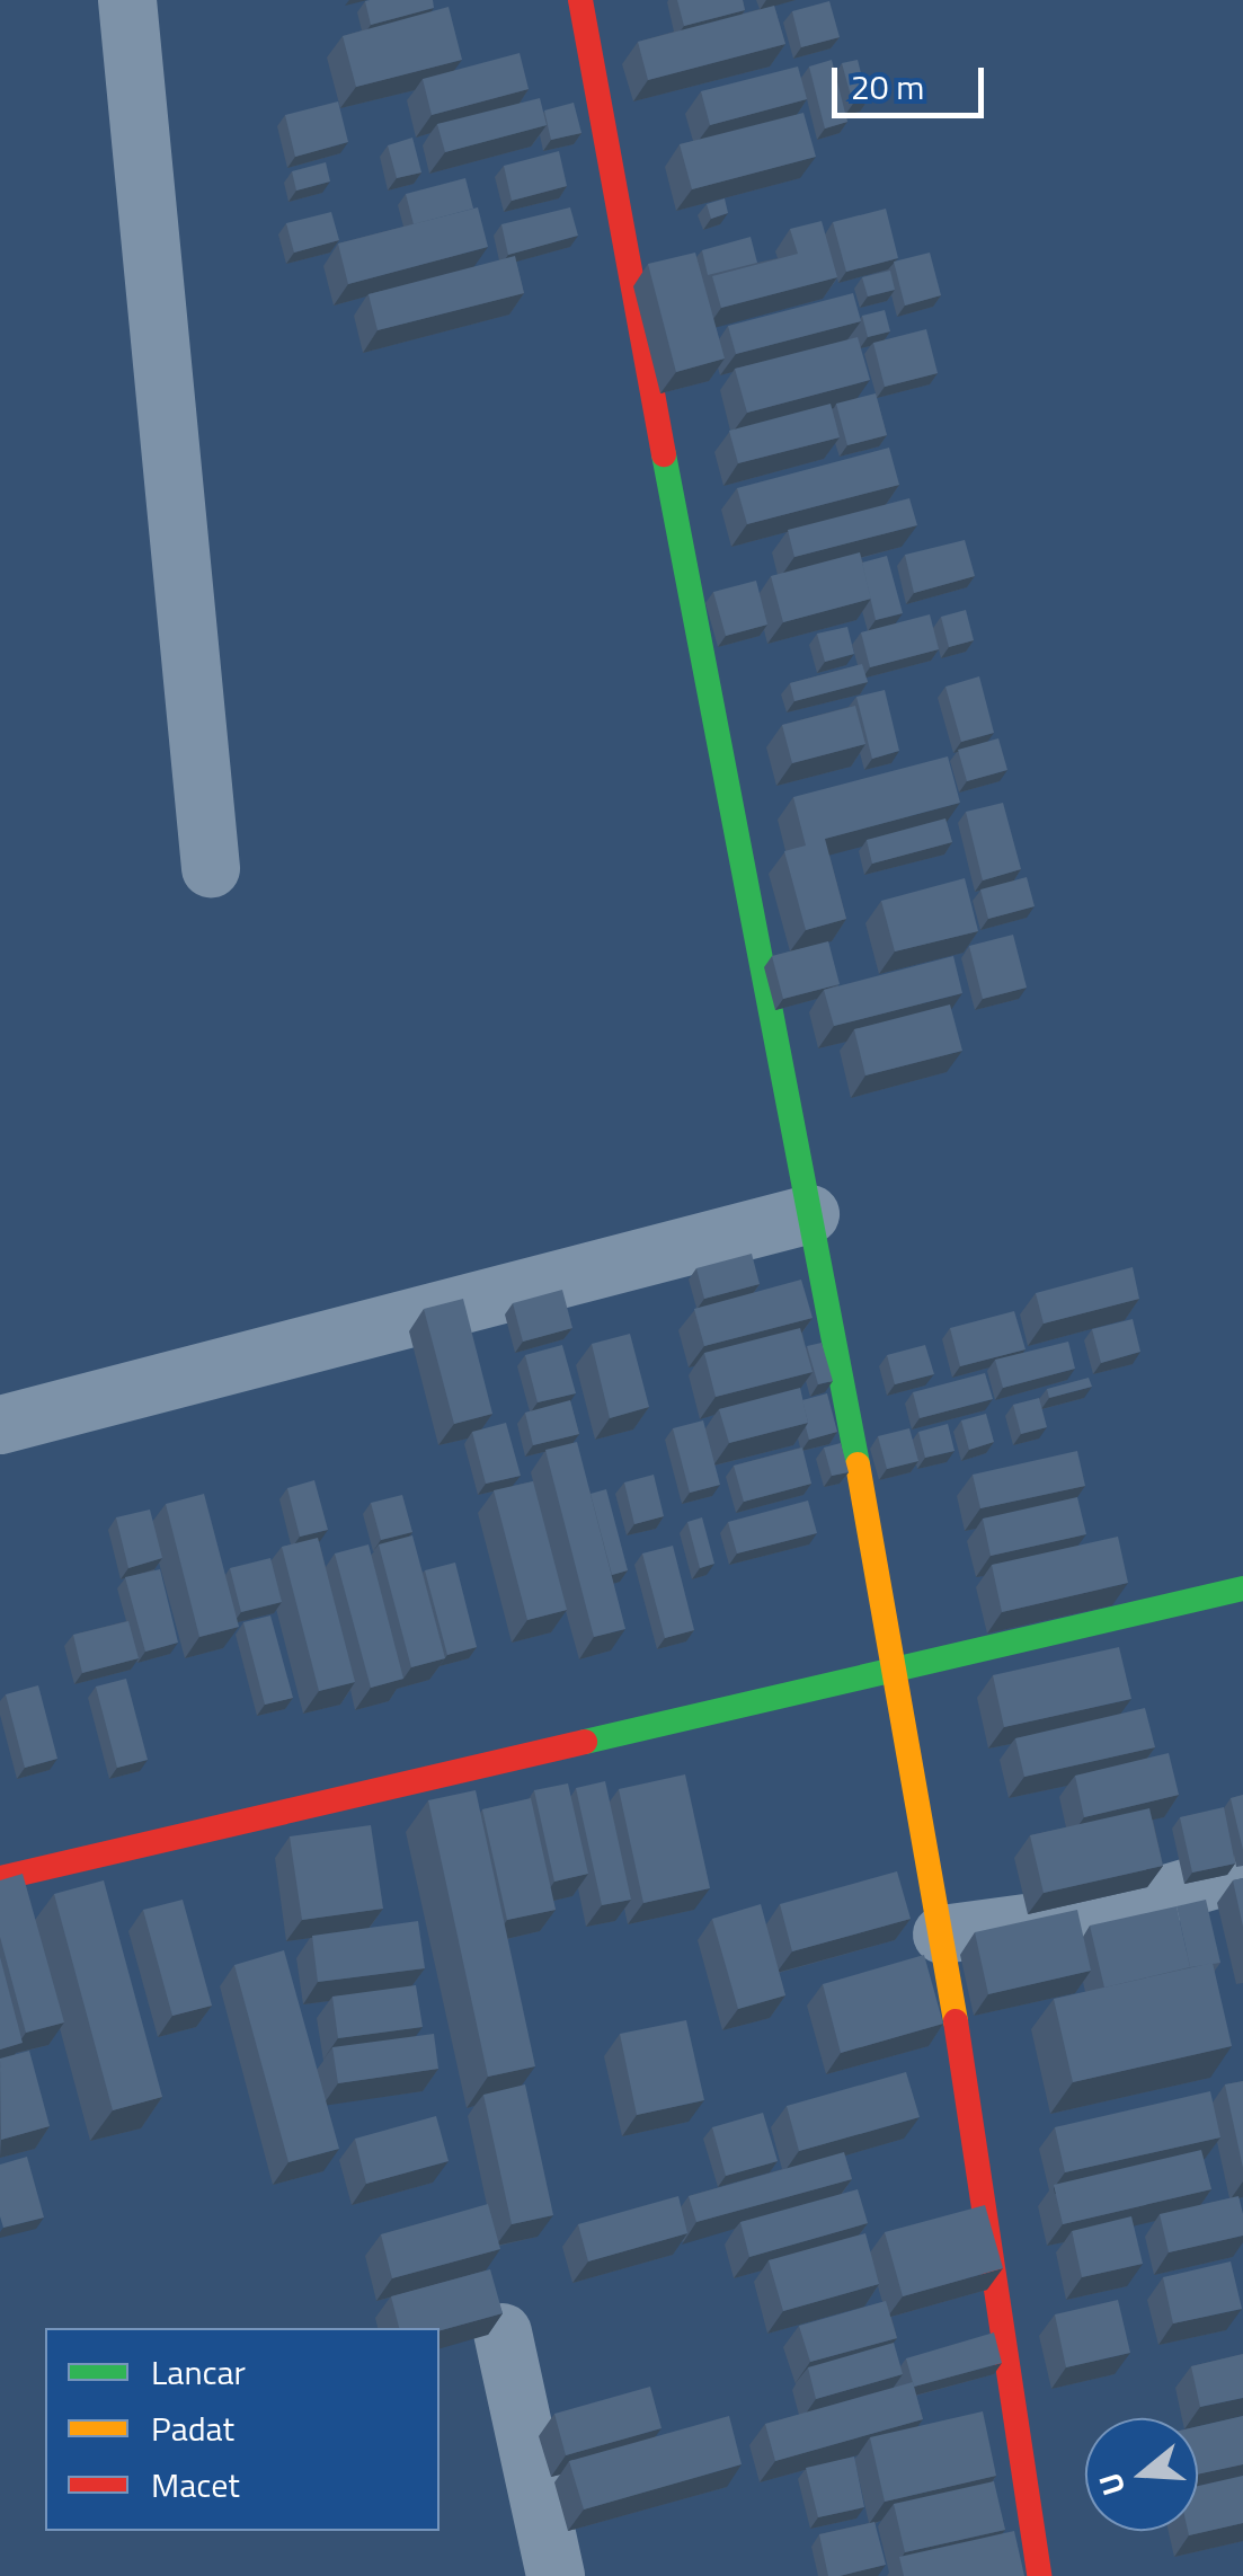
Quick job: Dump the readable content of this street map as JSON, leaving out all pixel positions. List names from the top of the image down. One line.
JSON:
{"legend":["Lancar","Padat","Macet"],"scale_bar":"20 m","north":"left"}
